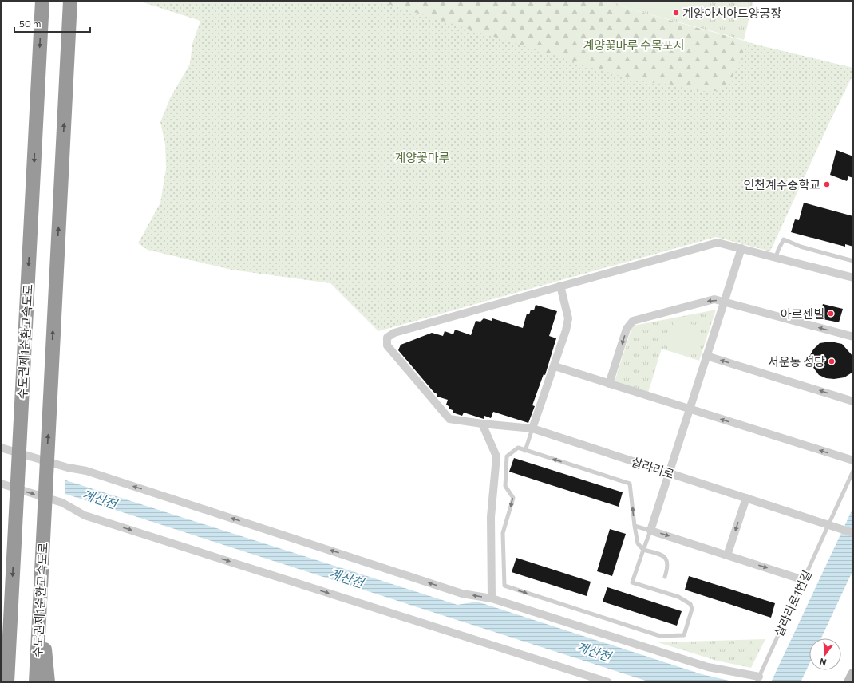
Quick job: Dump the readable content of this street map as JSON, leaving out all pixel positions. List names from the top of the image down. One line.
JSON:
{"streets":{"highway":["수도권제1순환고속도로"],"street":["살라리로"],"lane":["살라리로1번길"]},"crossings":[["살라리로","살라리로1번길"]],"water":["계산천"],"parks":["계양꽃마루 수목포지","계양꽃마루"],"places":["계양아시아드양궁장","인천계수중학교","아르젠빌","서운동 성당"],"scale_bar":"50 m","north":"bottom"}
